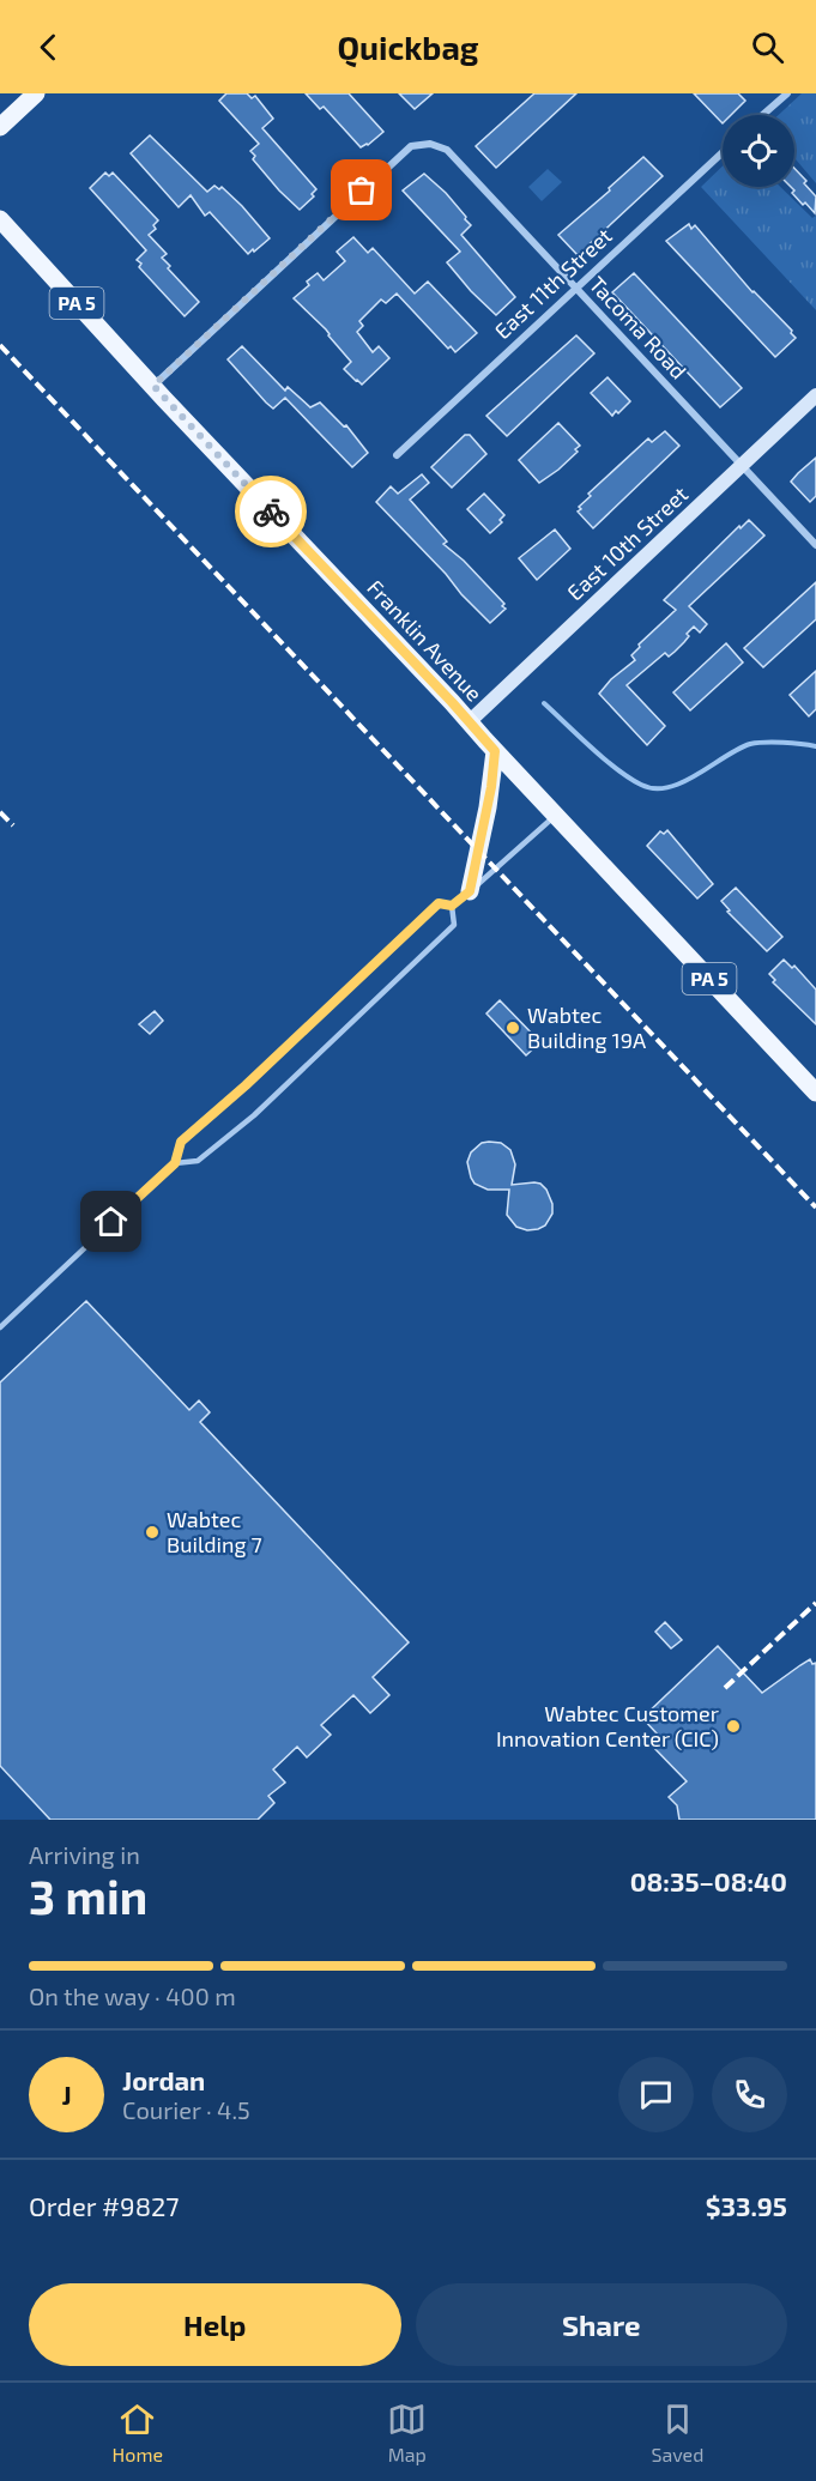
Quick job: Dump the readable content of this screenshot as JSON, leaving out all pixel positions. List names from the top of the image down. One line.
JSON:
{"streets":{"main road":["PA 5","Franklin Avenue"],"street":["East 11th Street","Tacoma Road","East 10th Street"]},"crossings":[["East 11th Street","Tacoma Road"],["Tacoma Road","East 10th Street"],["Tacoma Road","Franklin Avenue"],["East 10th Street","Franklin Avenue"]],"places":["Wabtec Building 19A","Wabtec Building 7","Wabtec Customer Innovation Center (CIC)"],"page":{"header":"Quickbag","heading":["3 min","Arriving in","08:35–08:40"],"panel":["Jordan","Courier · 4.5","Order #9827","$33.95"],"bar":"On the way · 400 m","round":"J","buttons":["Help","Share"],"tabs":["Home","Map","Saved"]}}
